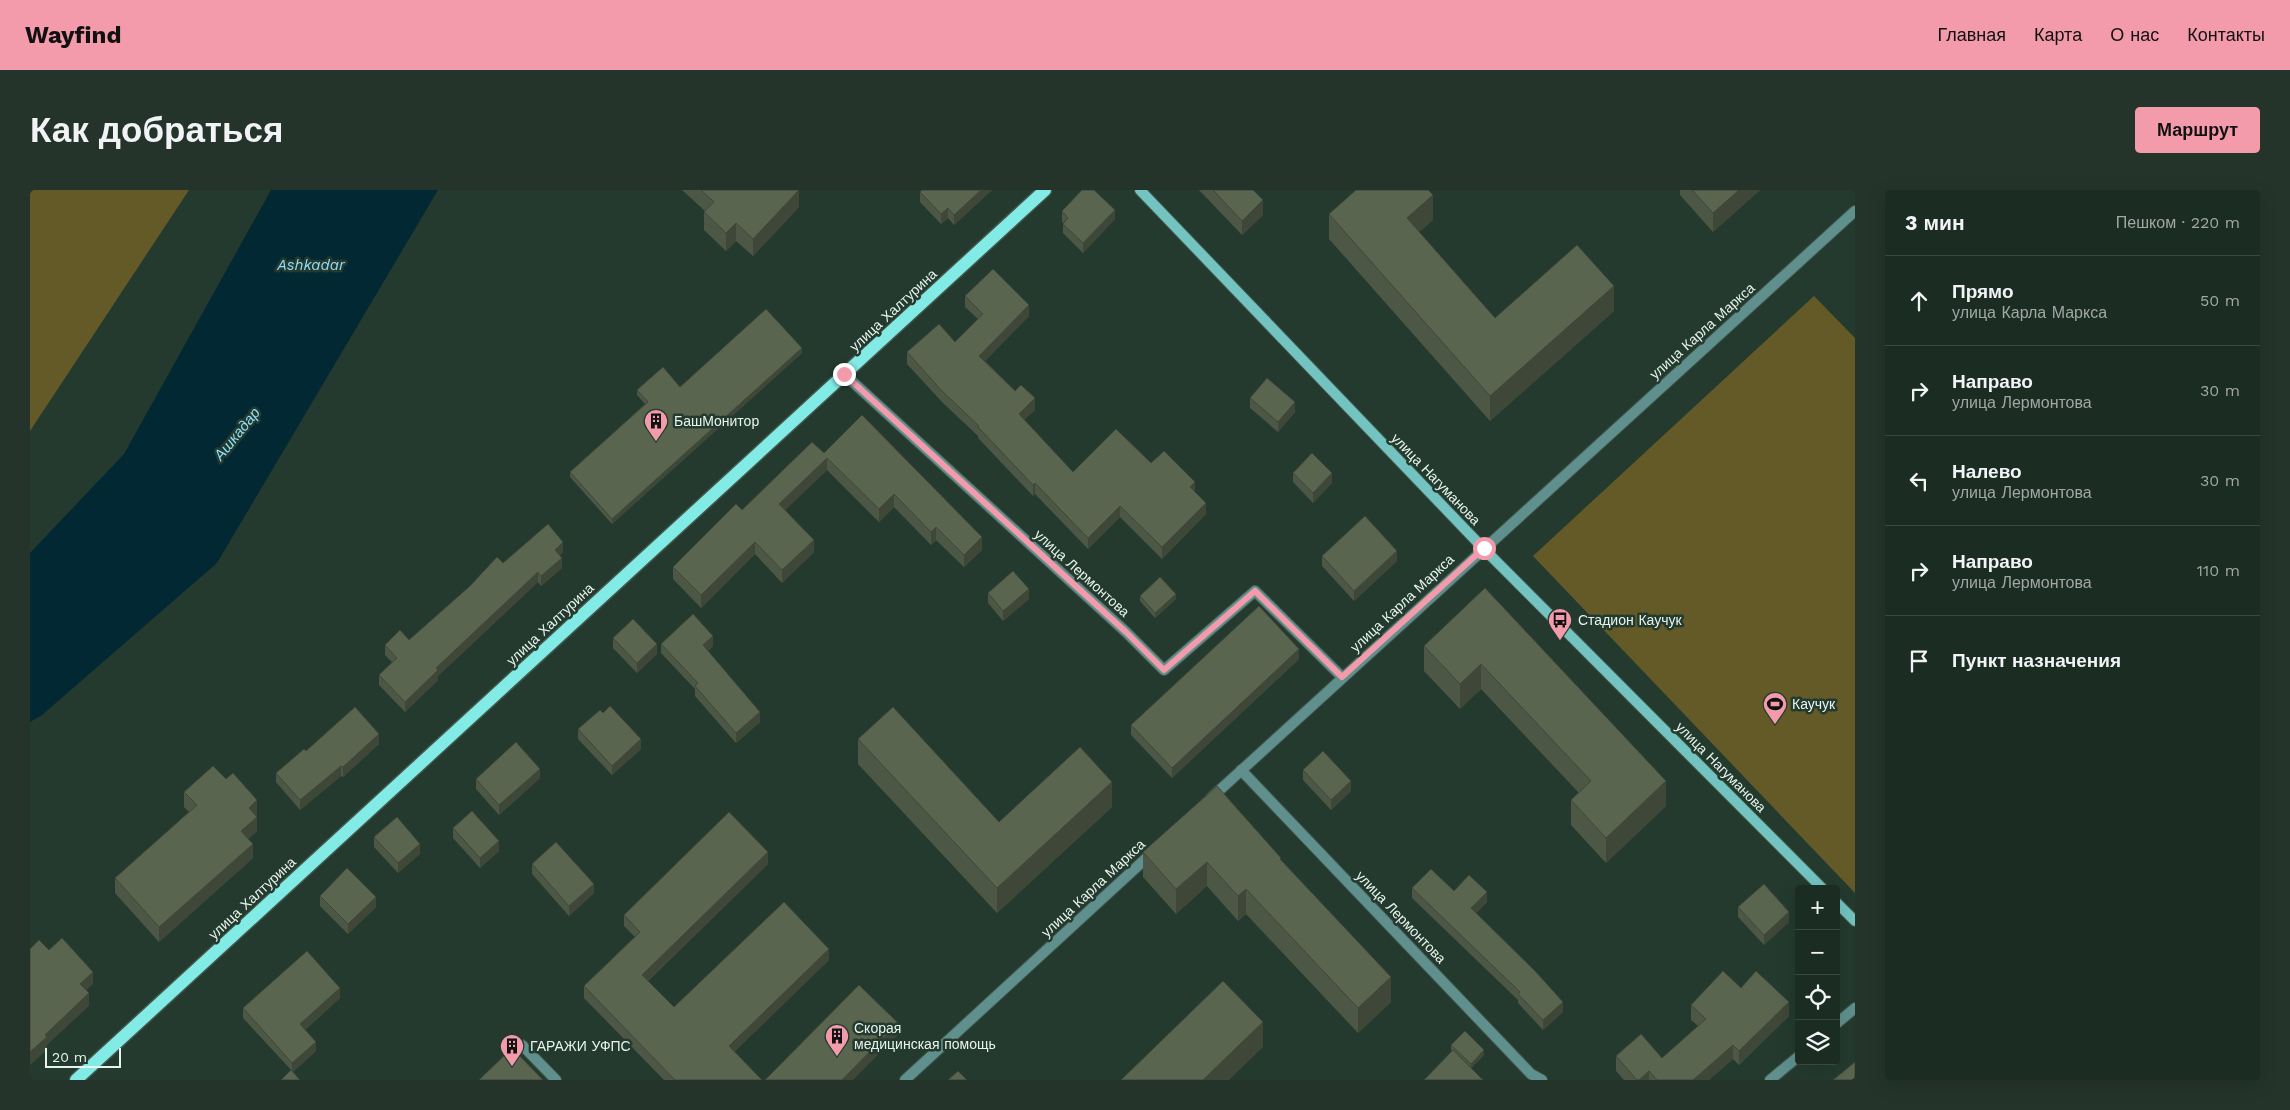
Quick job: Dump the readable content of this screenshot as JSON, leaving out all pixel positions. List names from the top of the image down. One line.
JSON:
{"streets":{"main road":["улица Халтурина","улица Нагуманова"],"street":["улица Карла Маркса","улица Лермонтова"]},"crossings":[["улица Халтурина","улица Лермонтова"],["улица Карла Маркса","улица Нагуманова"],["улица Карла Маркса","улица Лермонтова"]],"water":["Ashkadar","Ашкадар"],"places":{"building":["БашМонитор","Скорая медицинская помощь","ГАРАЖИ УФПС"],"bus stop":["Стадион Каучук"],"sports":["Каучук"]},"scale_bar":"20 m","page":{"header":"Wayfind","nav":["Главная","Карта","О нас","Контакты"],"buttons":"Маршрут","title":"Как добраться","heading":["3 мин","Пешком · 220 m"],"list":[["Прямо","улица Карла Маркса","50 m"],["Направо","улица Лермонтова","30 m"],["Налево","улица Лермонтова","30 m"],["Направо","улица Лермонтова","110 m"],"Пункт назначения"],"map_buttons":["+","−"],"scale":"20 m"}}
